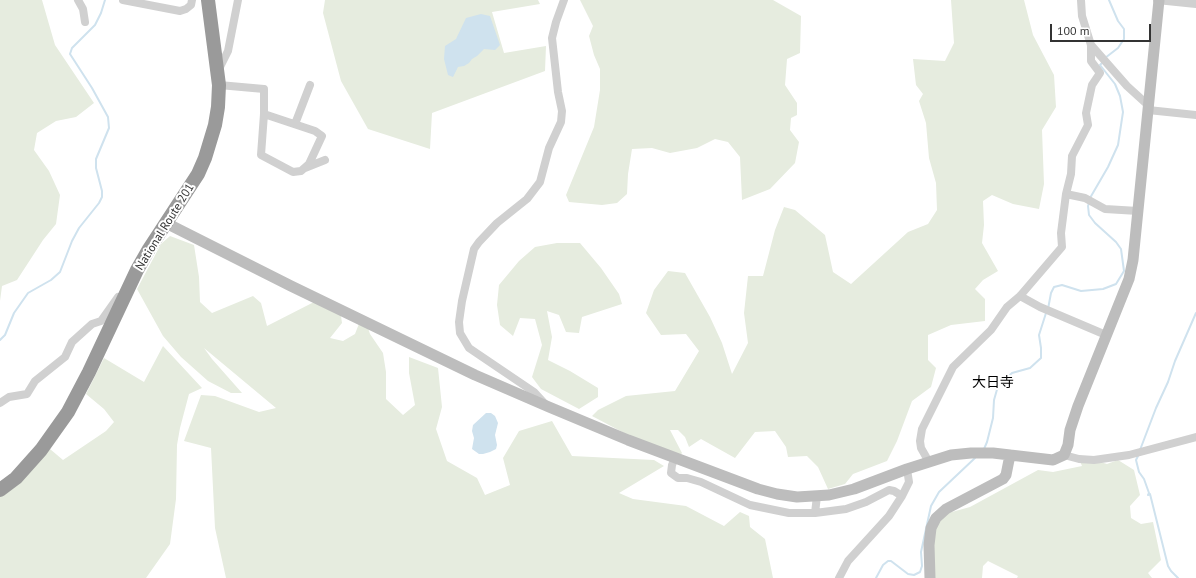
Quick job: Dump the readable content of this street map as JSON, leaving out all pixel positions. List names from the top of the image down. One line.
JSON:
{"streets":{"highway":["National Route 201"]},"districts":["大日寺"],"scale_bar":"100 m"}
